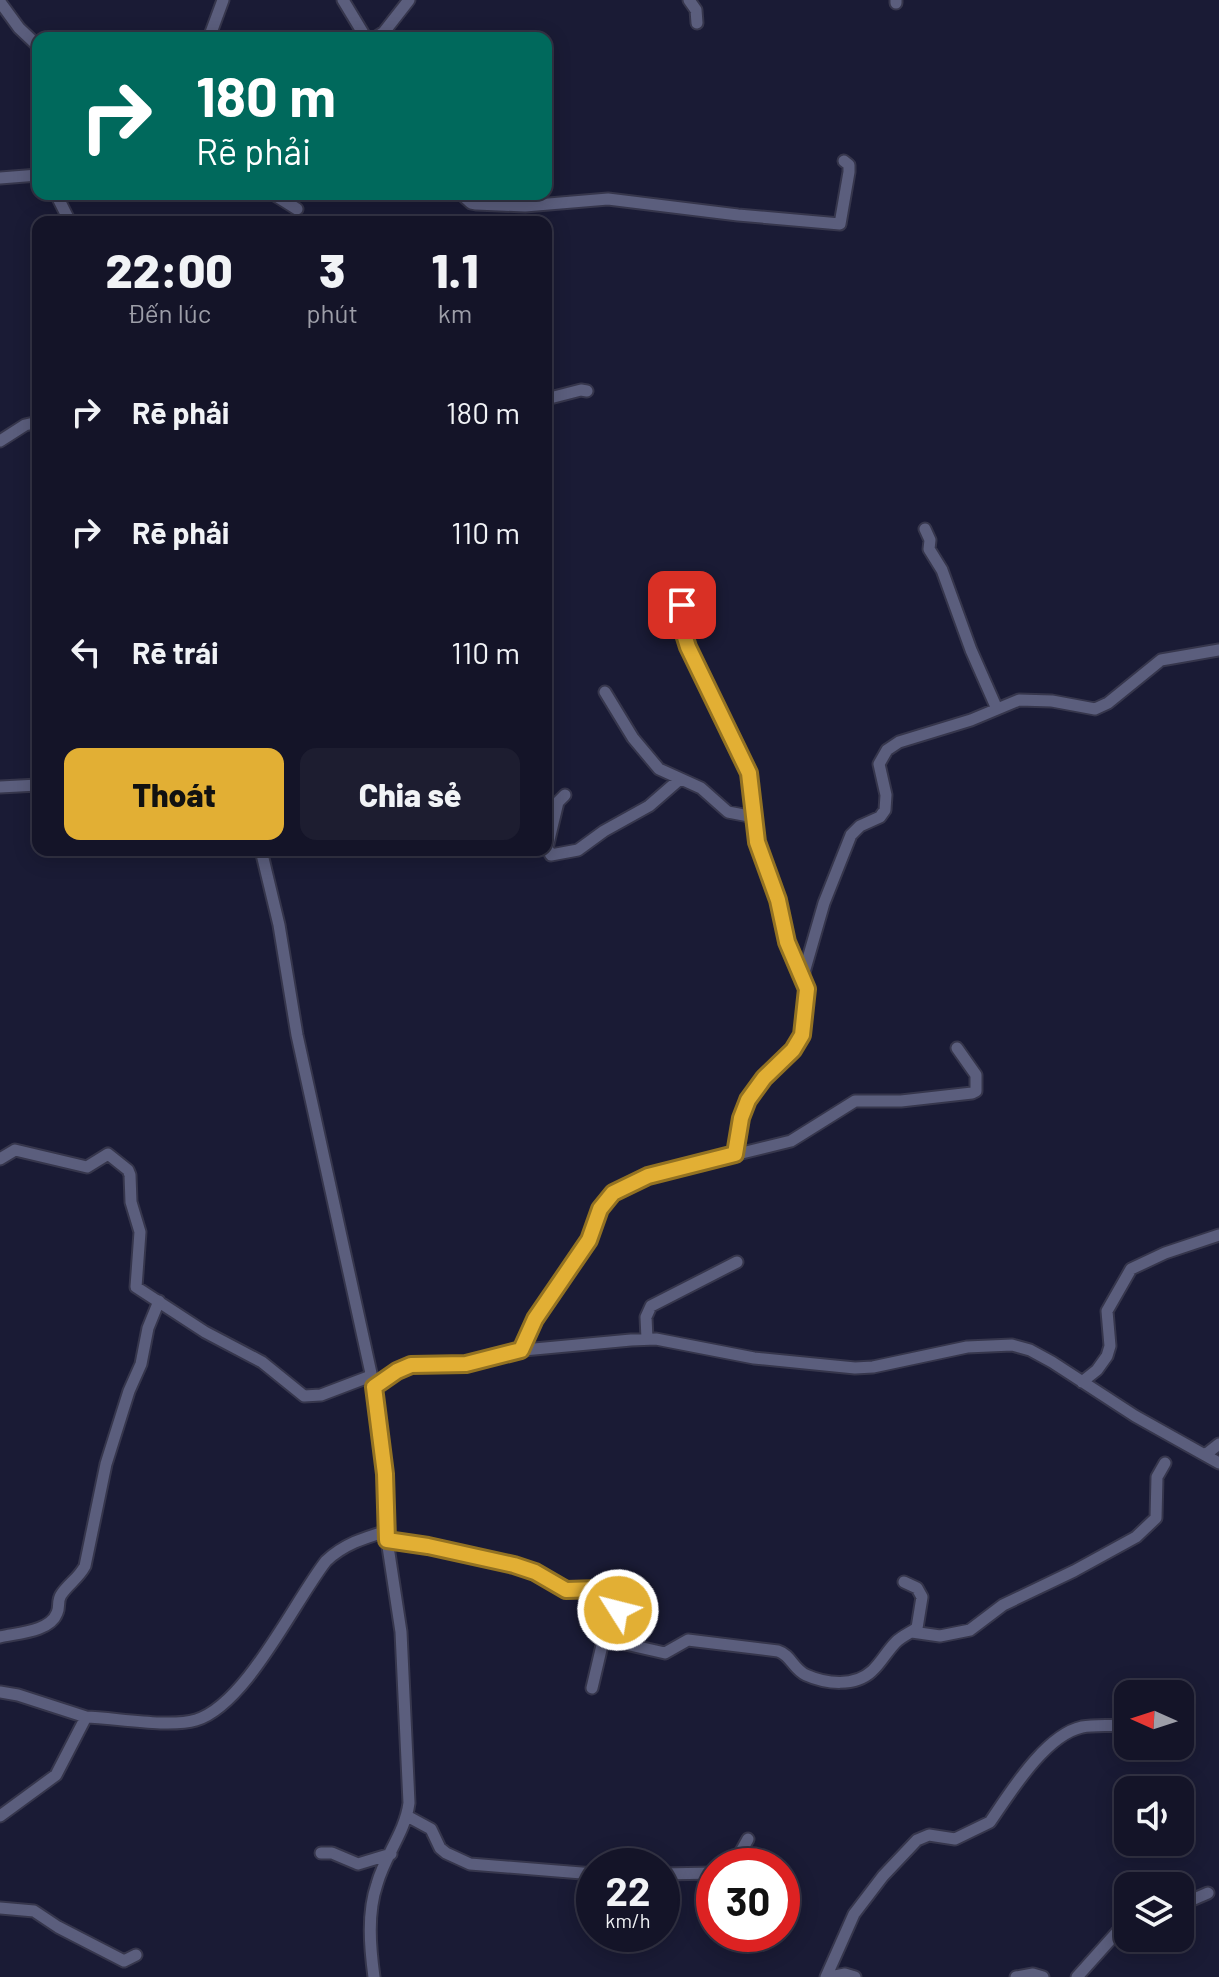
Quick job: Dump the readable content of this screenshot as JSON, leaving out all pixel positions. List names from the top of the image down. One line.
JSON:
{"north":"left","page":{"turn":["180 m","Rẽ phải"],"eta":["22:00","Đến lúc","3","phút","1.1","km"],"list":[{"name":"Rẽ phải","value":"180 m"},{"name":"Rẽ phải","value":"110 m"},{"name":"Rẽ trái","value":"110 m"}],"buttons":["Thoát","Chia sẻ"],"speed":"22 km/h","limit":"30"}}
